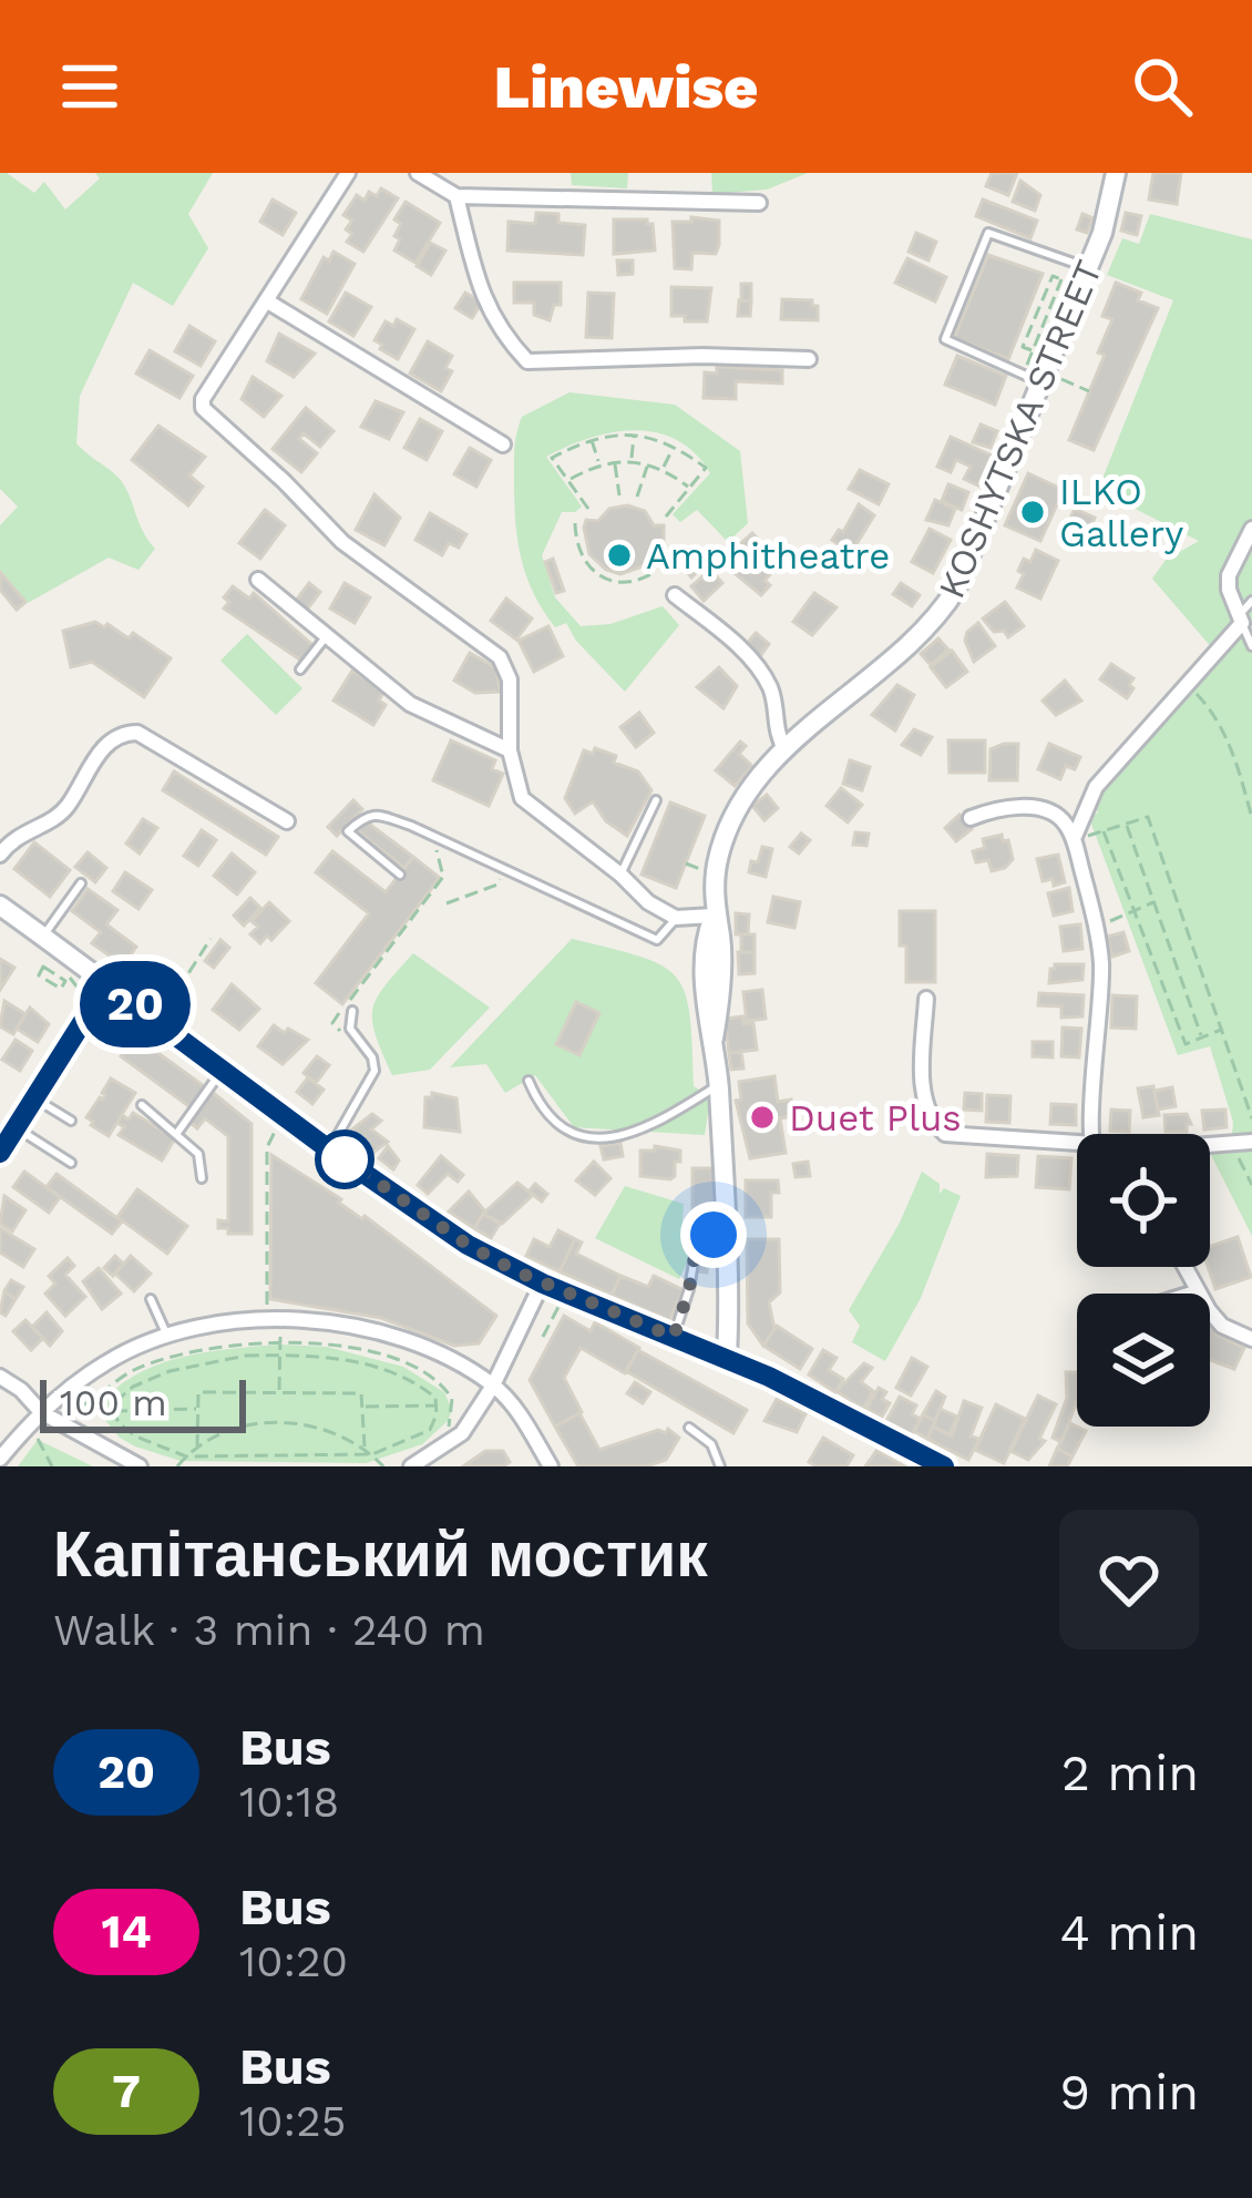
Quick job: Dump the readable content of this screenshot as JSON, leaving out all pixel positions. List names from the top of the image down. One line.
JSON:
{"streets":{"main road":["KOSHYTSKA STREET"]},"places":["ILKO Gallery","Amphitheatre","Duet Plus"],"lines":["bus line 20"],"scale_bar":"100 m","page":{"header":"Linewise","on_map":"20","scale":"100 m","heading":["Капітанський мостик","Walk · 3 min · 240 m"],"list":[{"mark":"20","name":"Bus","note":"10:18","value":"2 min"},{"mark":"14","name":"Bus","note":"10:20","value":"4 min"},{"mark":"7","name":"Bus","note":"10:25","value":"9 min"}]}}
